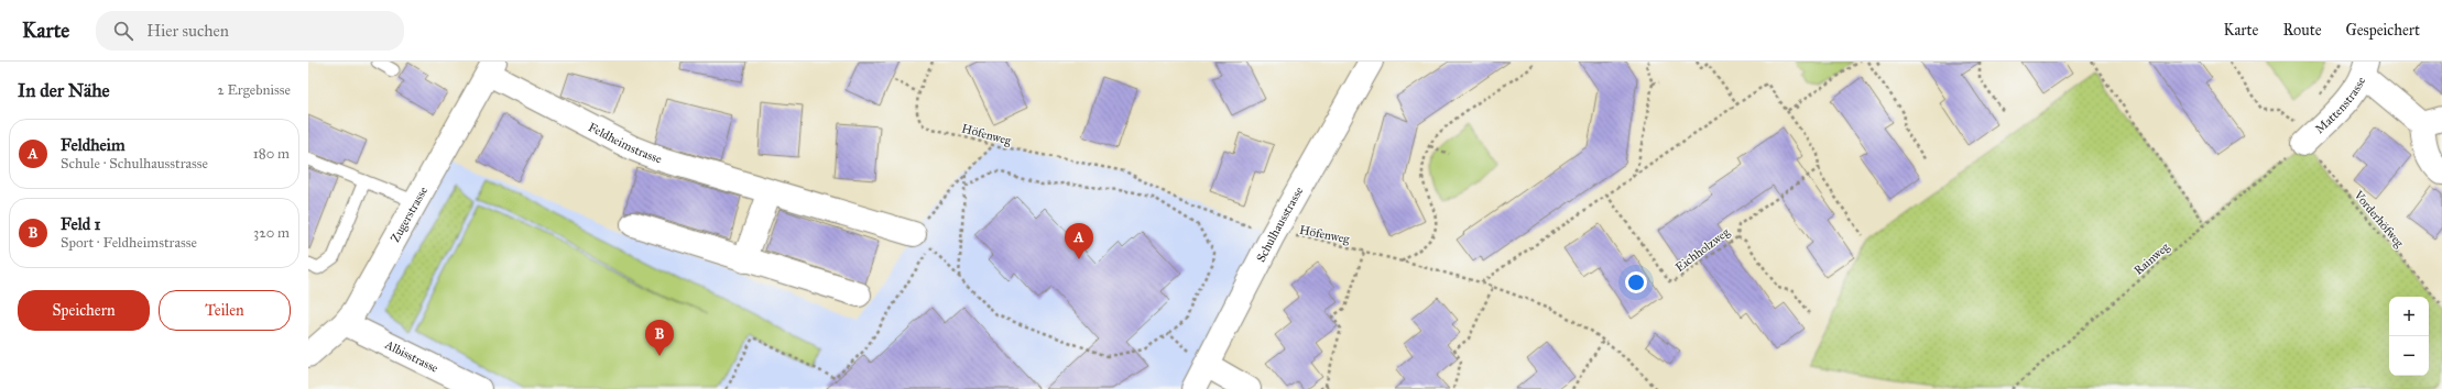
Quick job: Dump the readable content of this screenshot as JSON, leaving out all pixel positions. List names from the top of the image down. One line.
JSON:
{"streets":{"street":["Mattenstrasse","Feldheimstrasse","Zugerstrasse","Schulhausstrasse","Albisstrasse"],"path":["Höfenweg","Vorderhöfweg","Eichholzweg","Rainweg"]},"crossings":[["Mattenstrasse","Vorderhöfweg"],["Mattenstrasse","Rainweg"],["Höfenweg","Schulhausstrasse"],["Feldheimstrasse","Zugerstrasse"],["Zugerstrasse","Albisstrasse"],["Vorderhöfweg","Rainweg"]],"page":{"header":"Karte","search":"Hier suchen","nav":["Karte","Route","Gespeichert"],"heading":["In der Nähe","2 Ergebnisse"],"list":[{"mark":"A","name":"Feldheim","note":"Schule · Schulhausstrasse","value":"180 m"},{"mark":"B","name":"Feld 1","note":"Sport · Feldheimstrasse","value":"320 m"}],"pins":["A","B"],"buttons":["Speichern","Teilen"],"map_buttons":["+","−"]}}
